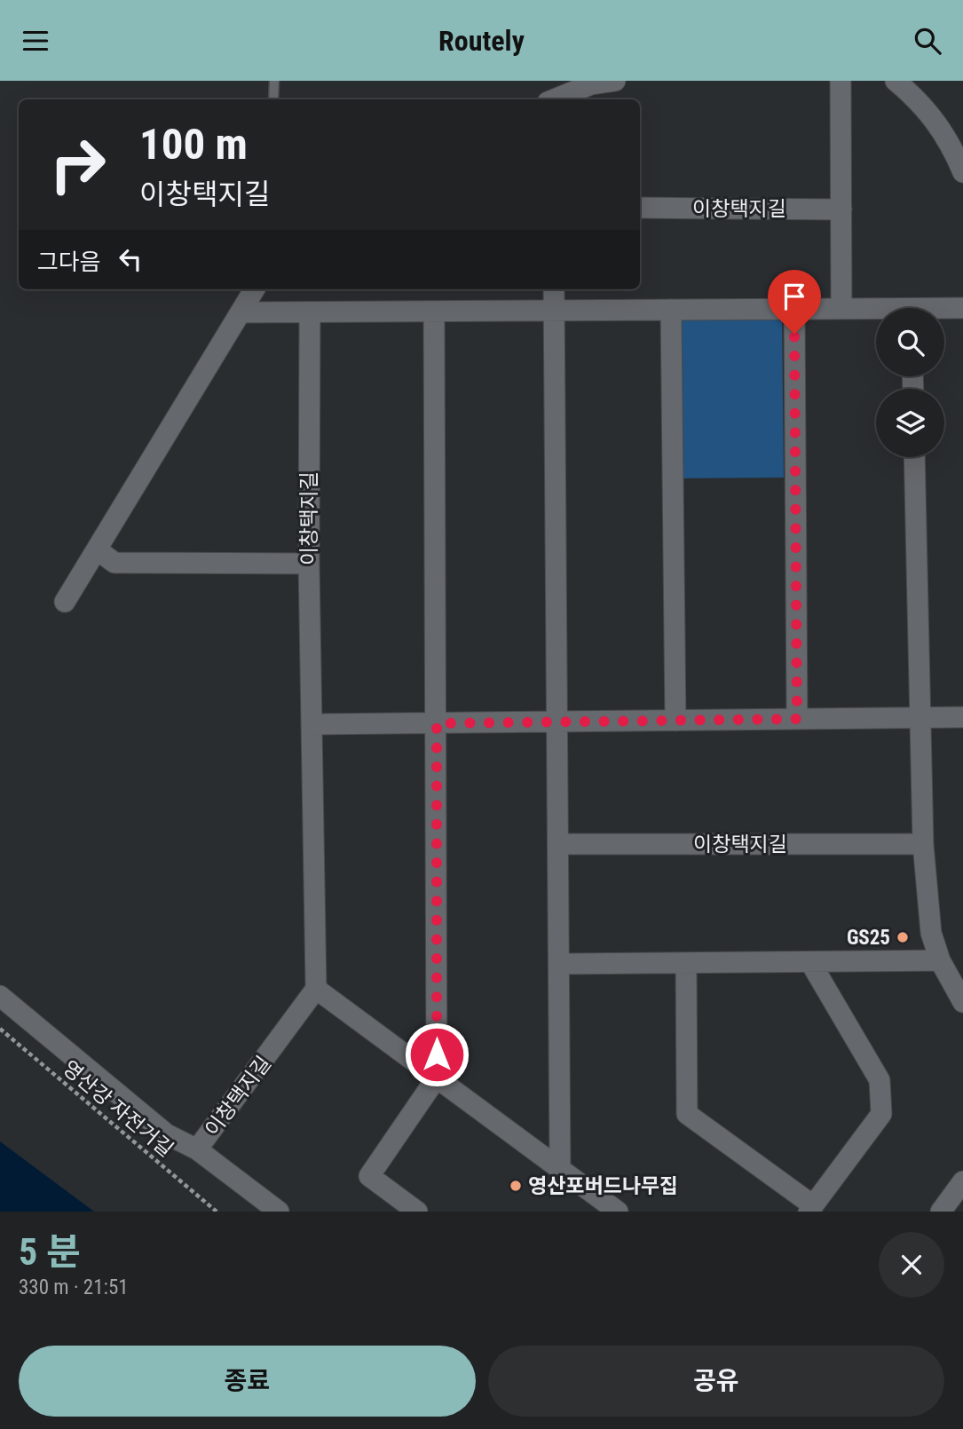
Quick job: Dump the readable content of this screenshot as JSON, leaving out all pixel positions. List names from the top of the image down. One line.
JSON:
{"streets":{"street":["이창택지길"],"path":["영산강 자전거길"]},"places":["GS25","영산포버드나무집"],"page":{"header":"Routely","turn":["100 m","이창택지길"],"then":"그다음","heading":["5 분","330 m · 21:51"],"buttons":["종료","공유"]}}
